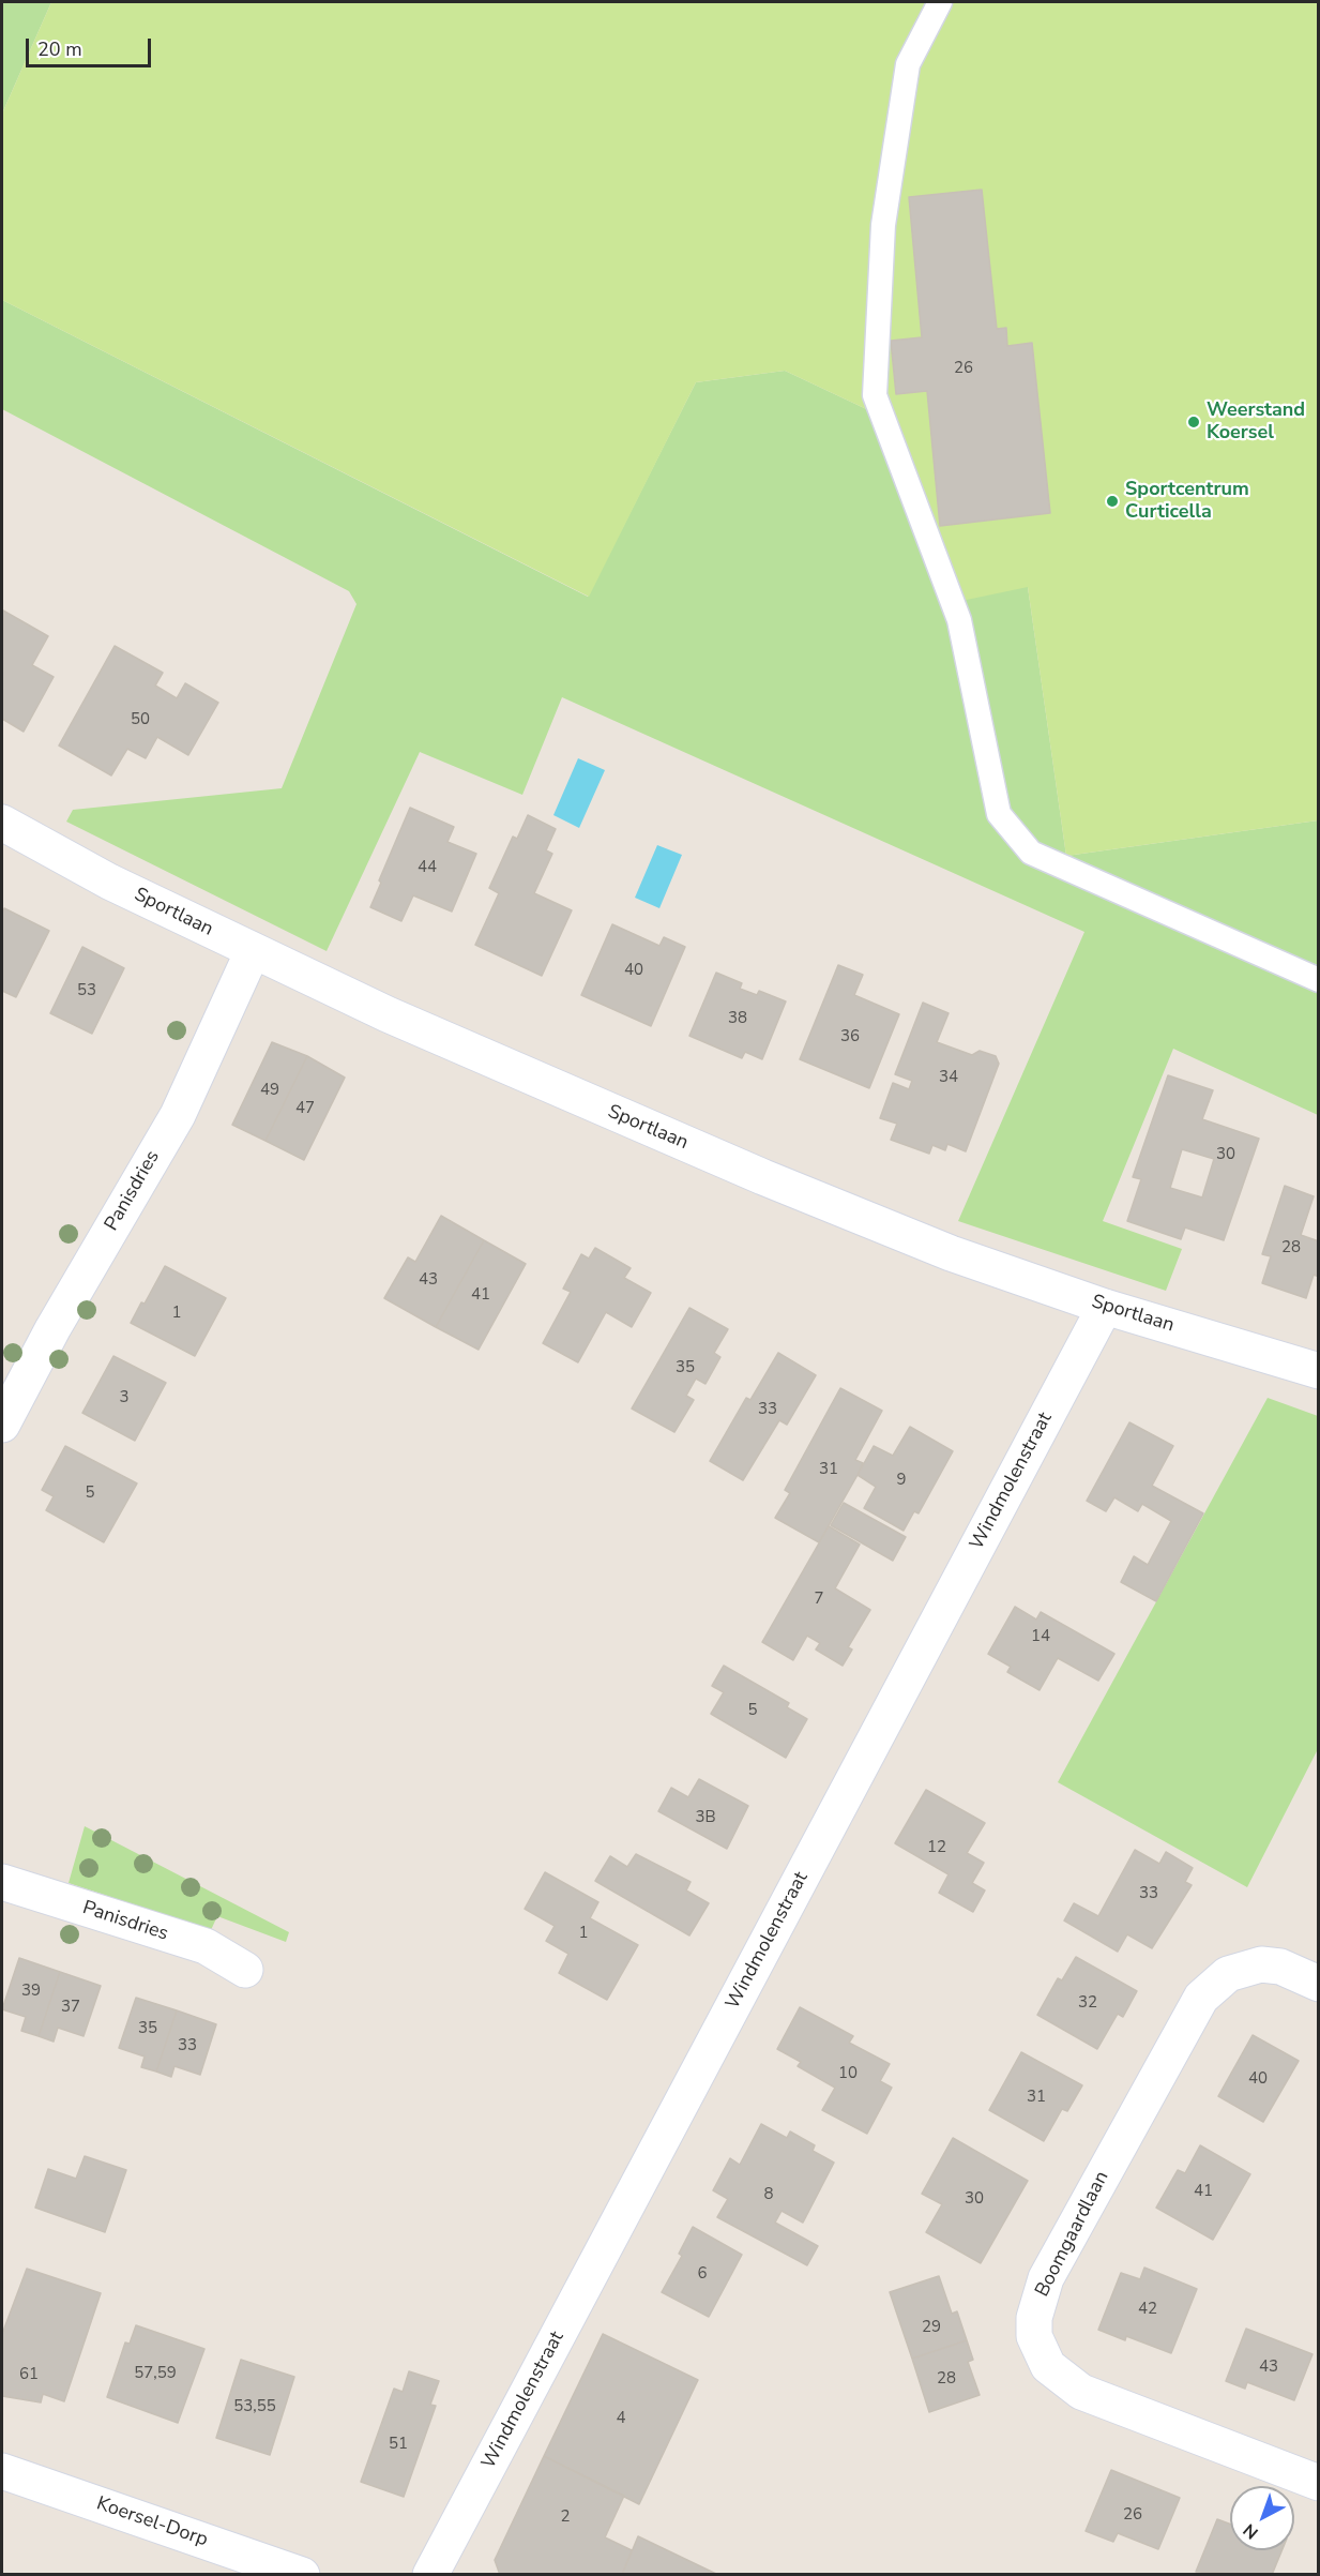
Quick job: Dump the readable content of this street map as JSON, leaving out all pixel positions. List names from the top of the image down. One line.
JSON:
{"streets":{"street":["Sportlaan","Panisdries","Windmolenstraat","Boomgaardlaan","Koersel-Dorp"]},"crossings":[["Sportlaan","Panisdries"],["Sportlaan","Windmolenstraat"]],"places":["Weerstand Koersel","Sportcentrum Curticella"],"house_numbers":["26","50","44","40","53","38","36","34","49","47","30","28","43","41","1","35","3","33","31","9","5","7","14","5","3B","12","33","1","39","32","37","35","33","10","40","31","41","8","30","6","42","29","43","57,59","61","28","53,55","4","51","26","2"],"scale_bar":"20 m","north":"bottom left"}
